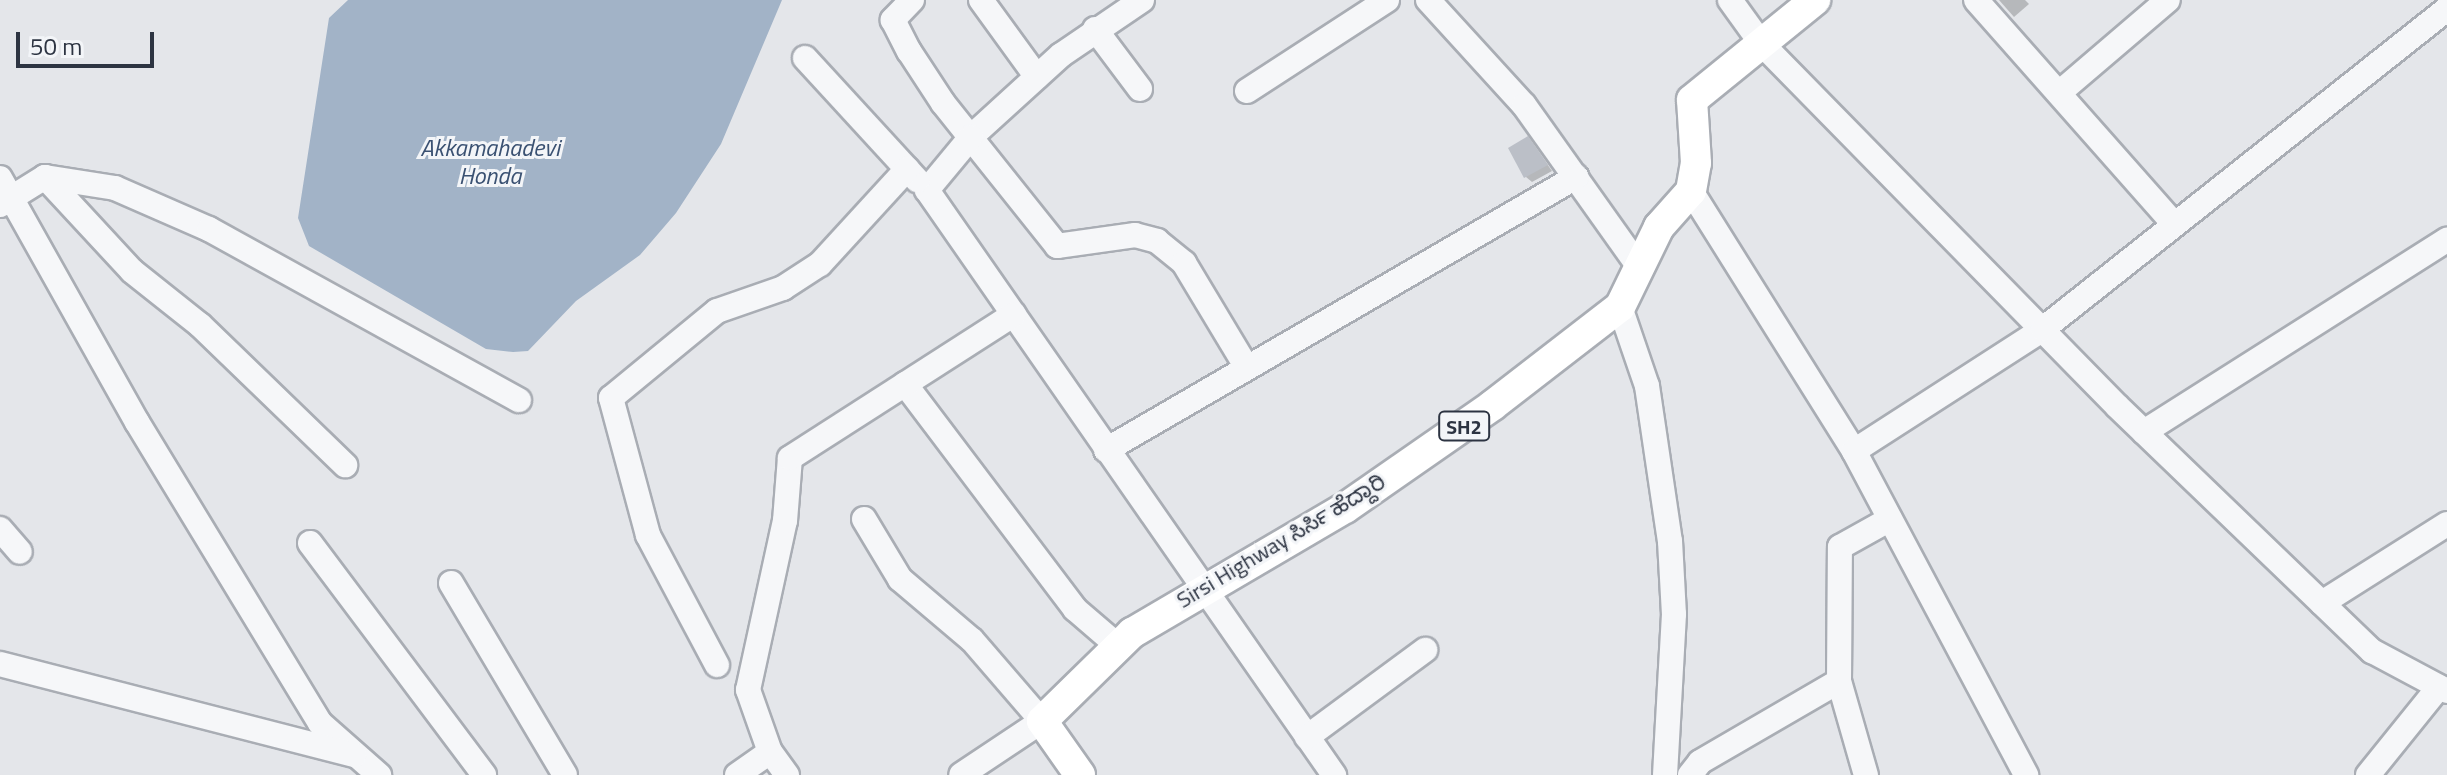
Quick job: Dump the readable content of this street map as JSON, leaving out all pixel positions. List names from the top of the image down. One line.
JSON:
{"streets":{"main road":["SH2","Sirsi Highway ಸಿರ್ಸಿ ಹೆದ್ದಾರಿ"]},"water":["Akkamahadevi Honda"],"scale_bar":"50 m"}
